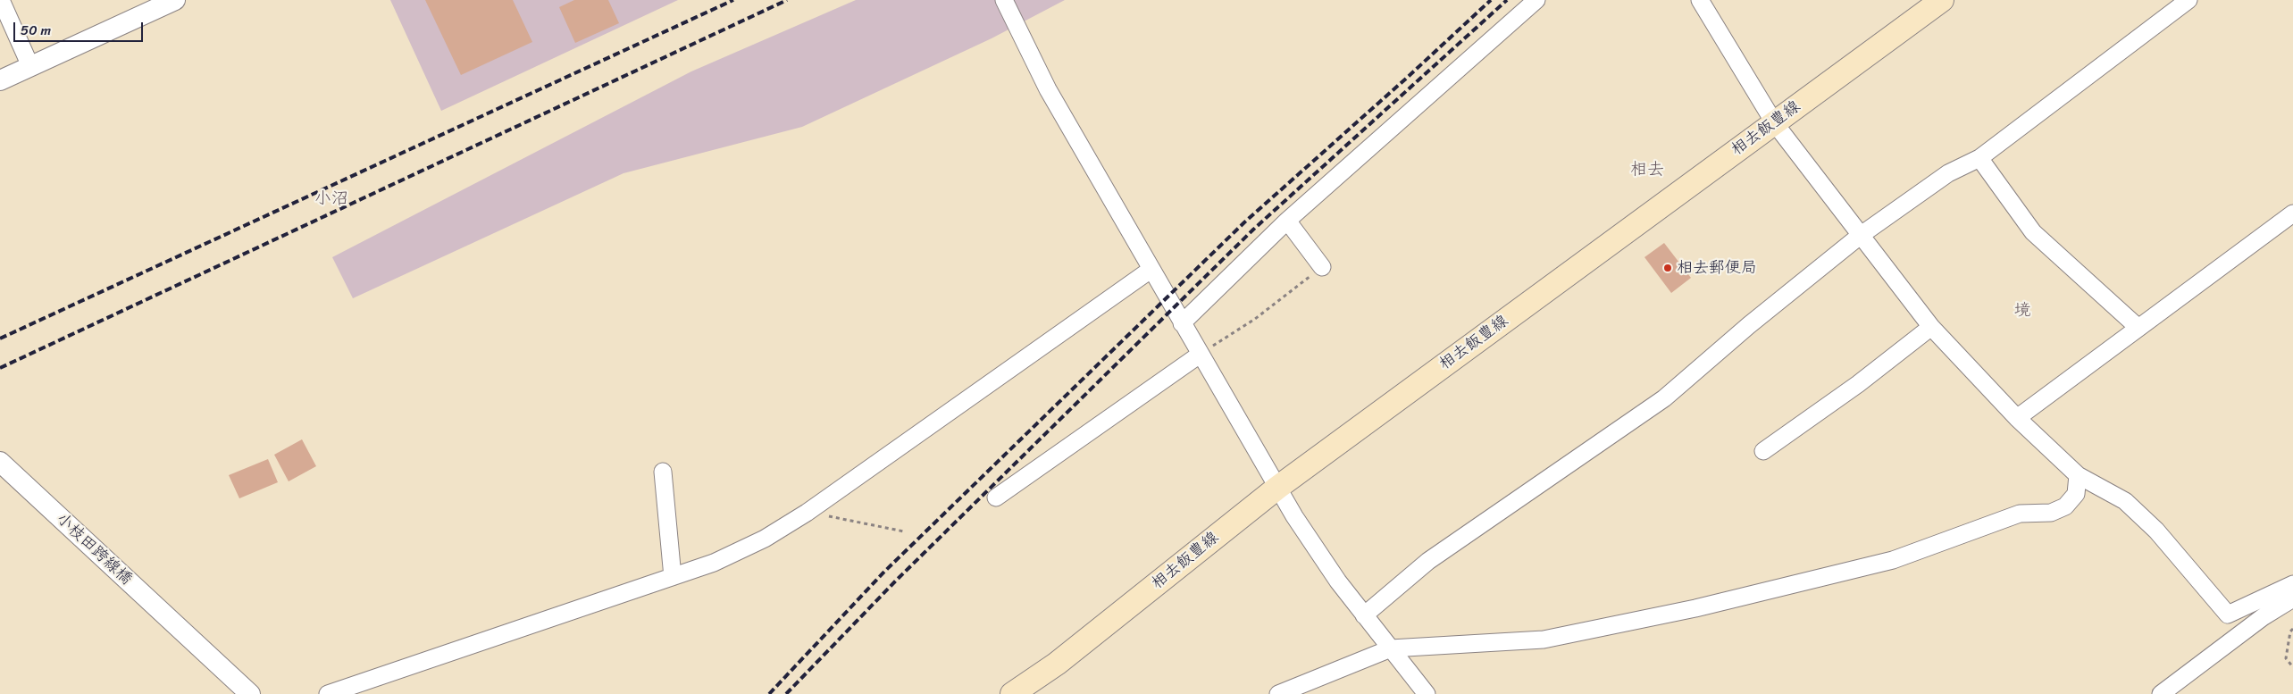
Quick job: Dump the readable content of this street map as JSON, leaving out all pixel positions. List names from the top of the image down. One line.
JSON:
{"streets":{"main road":["相去飯豊線"],"street":["小枝田跨線橋"]},"districts":["相去","小沼","境"],"places":["相去郵便局"],"scale_bar":"50 m"}
